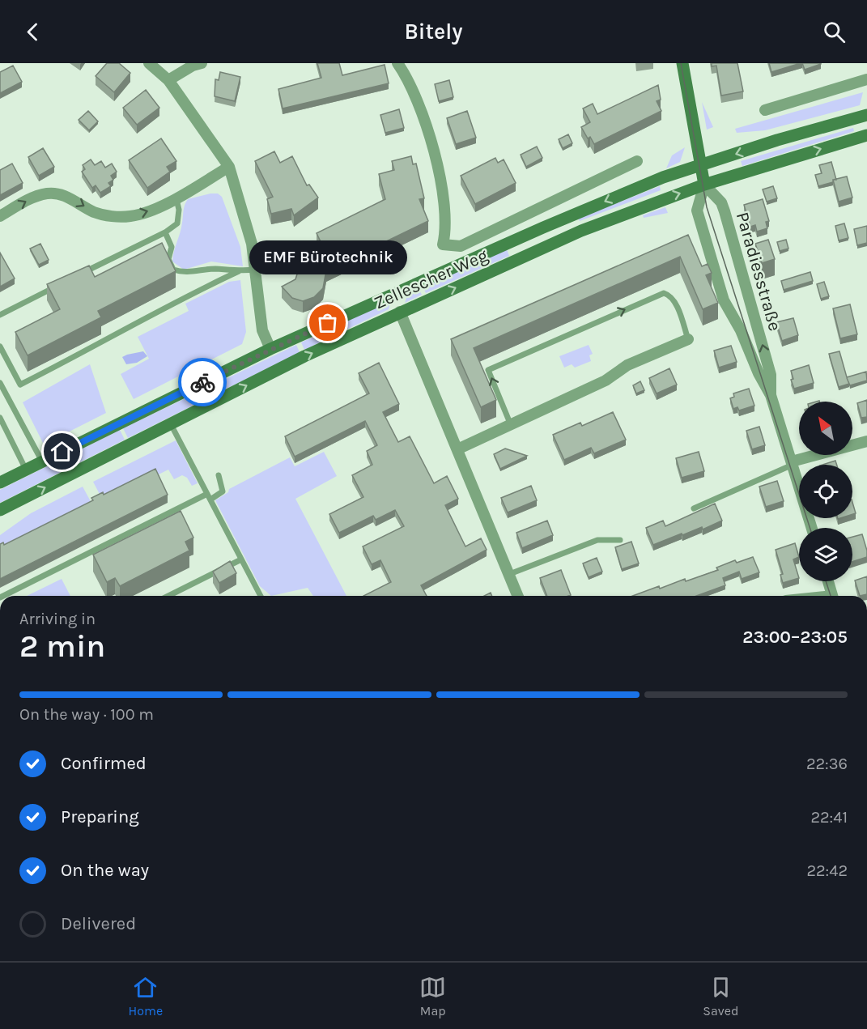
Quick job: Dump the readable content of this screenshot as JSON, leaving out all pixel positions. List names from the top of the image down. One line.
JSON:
{"streets":{"main road":["Zellescher Weg"],"street":["Paradiesstraße"]},"crossings":[["Paradiesstraße","Zellescher Weg"]],"places":["EMF Bürotechnik"],"north":"top left","page":{"header":"Bitely","bubble":"EMF Bürotechnik","heading":["2 min","Arriving in","23:00–23:05"],"bar":"On the way · 100 m","list":[["Confirmed","22:36"],["Preparing","22:41"],["On the way","22:42"],"Delivered"],"tabs":["Home","Map","Saved"]}}
